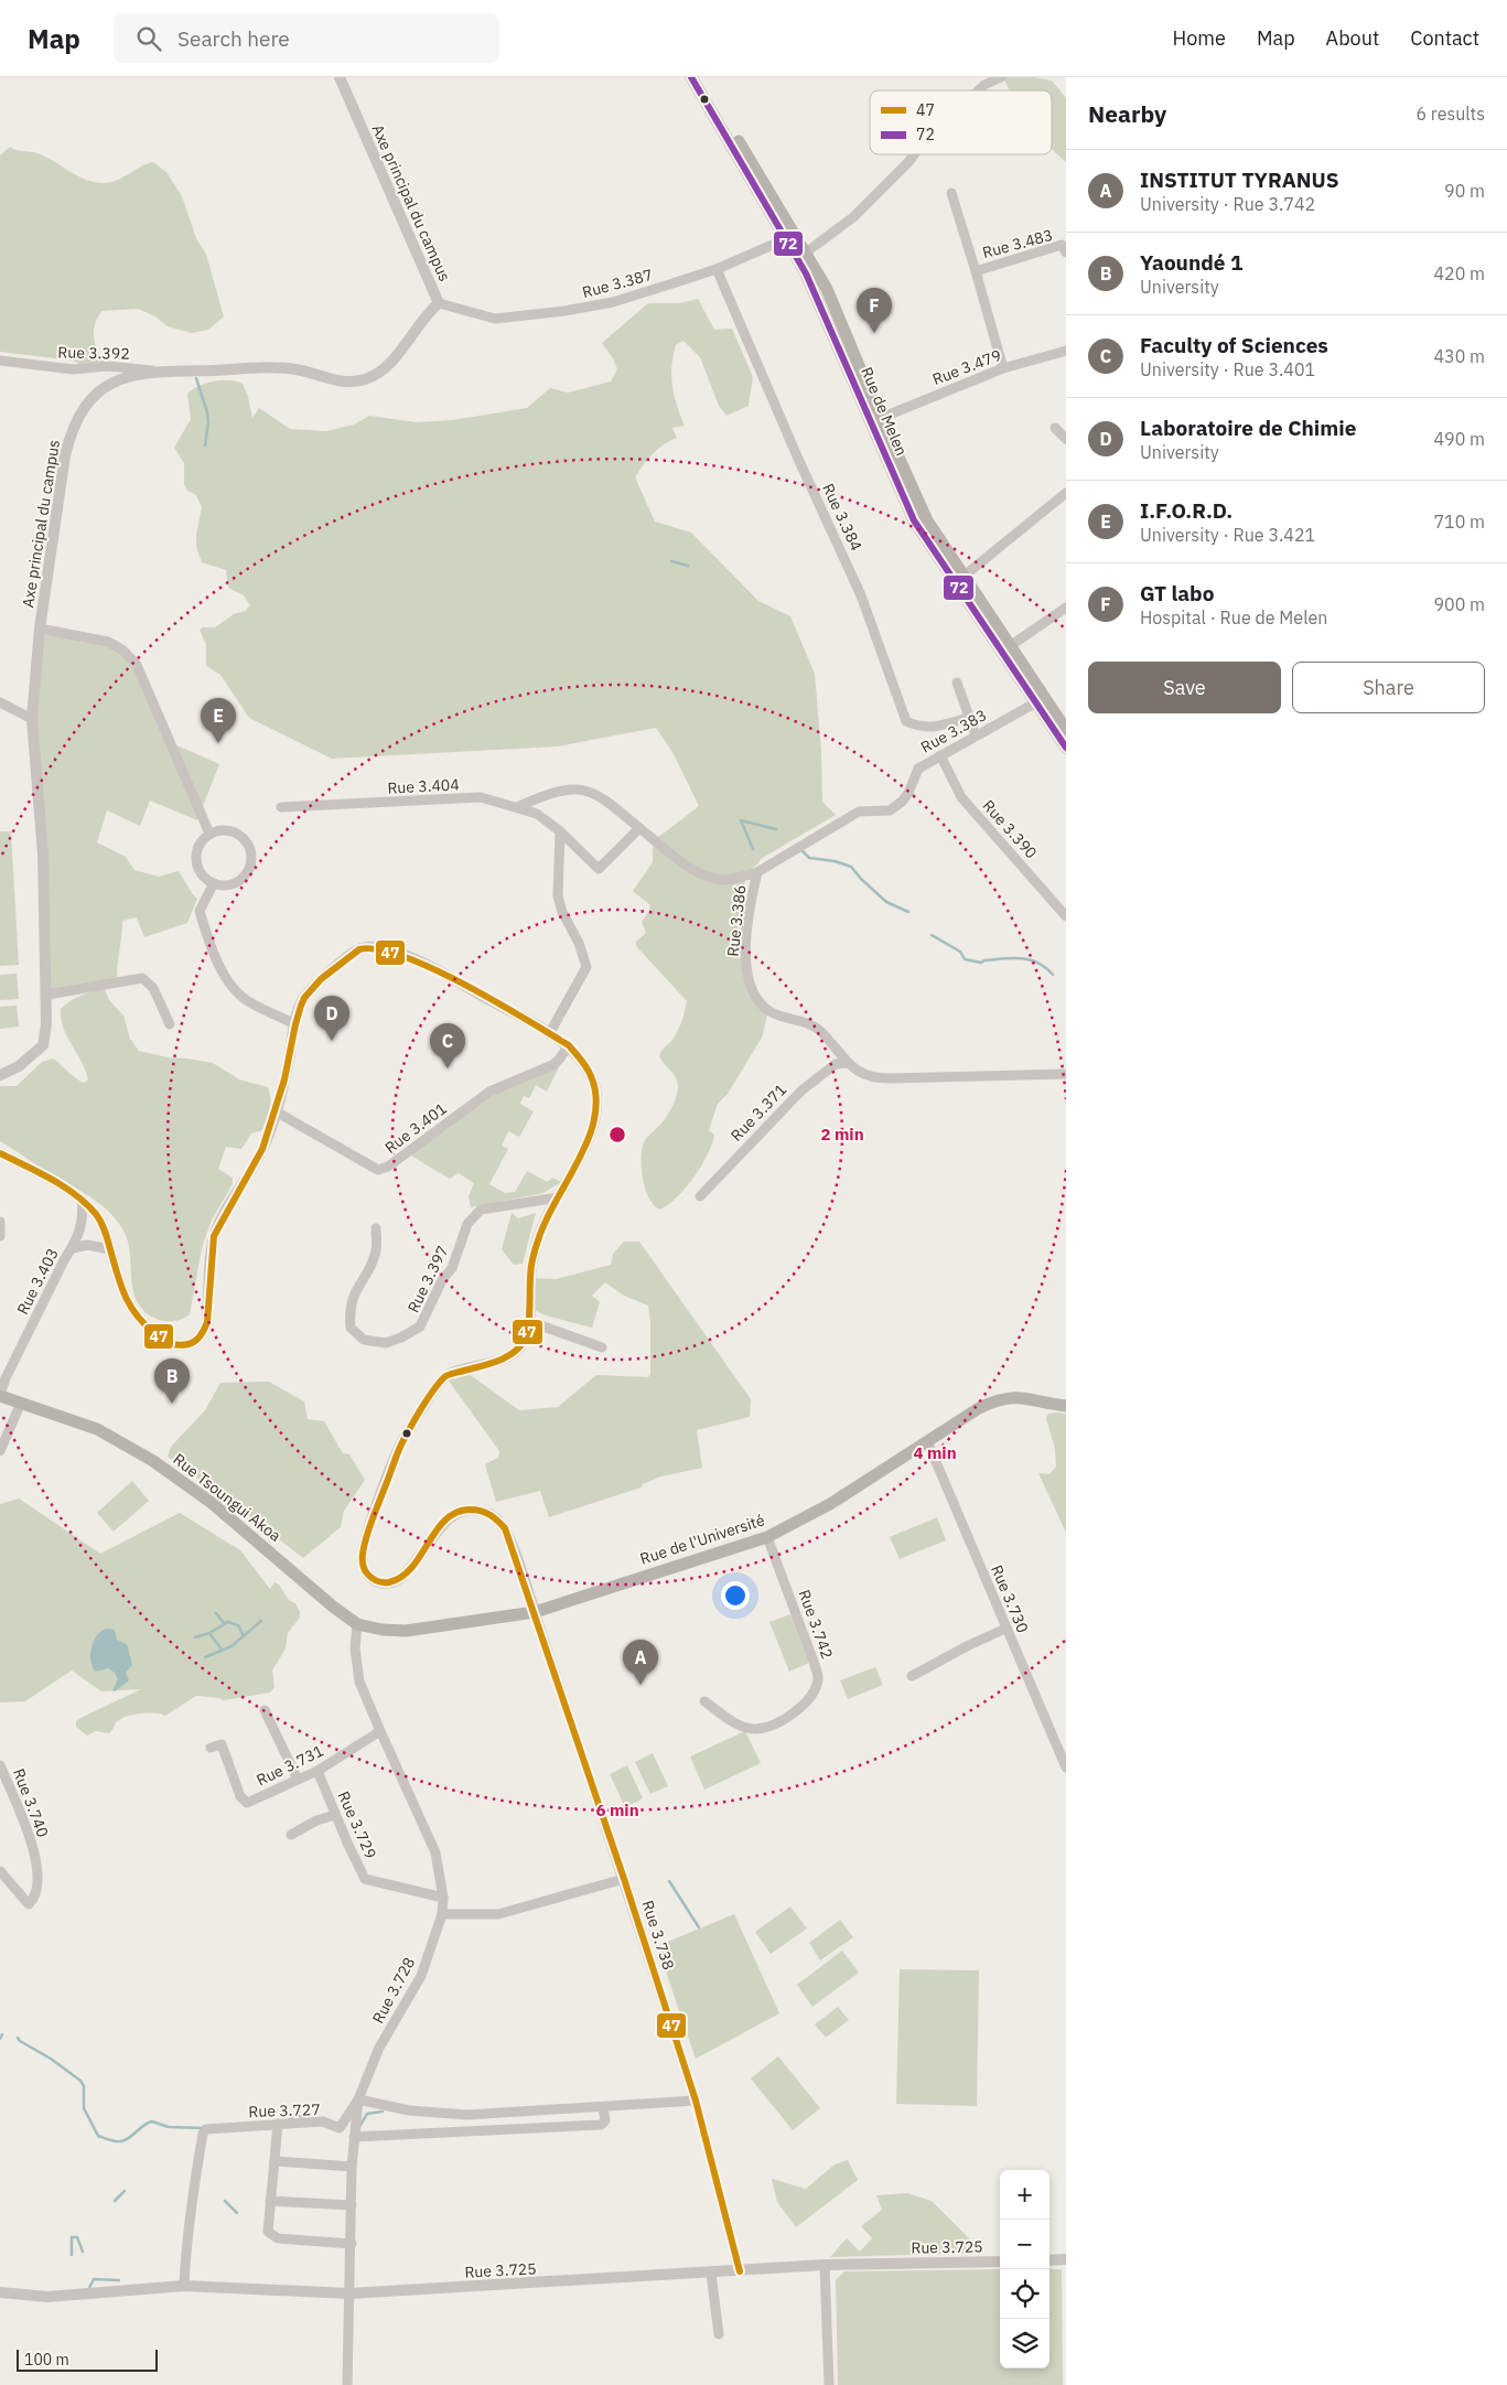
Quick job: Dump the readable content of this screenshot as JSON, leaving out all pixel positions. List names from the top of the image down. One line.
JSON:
{"streets":{"main road":["Rue de Melen","Rue Tsoungui Akoa","Rue de l'Université"],"street":["Axe principal du campus","Rue 3.483","Rue 3.387","Rue 3.392","Rue 3.479","Rue 3.384","Rue 3.383","Rue 3.404","Rue 3.390","Rue 3.386","Rue 3.371","Rue 3.401","Rue 3.397","Rue 3.403","Rue 3.730","Rue 3.742","Rue 3.731","Rue 3.740","Rue 3.729","Rue 3.738","Rue 3.728","Rue 3.727","Rue 3.725"]},"crossings":[["Axe principal du campus","Rue 3.387"],["Axe principal du campus","Rue 3.392"],["Rue 3.483","Rue 3.479"],["Rue 3.387","Rue de Melen"],["Rue 3.387","Rue 3.384"],["Rue 3.479","Rue de Melen"],["Rue de Melen","Rue 3.383"],["Rue 3.383","Rue 3.390"],["Rue 3.383","Rue 3.386"],["Rue 3.404","Rue 3.386"],["Rue 3.386","Rue 3.371"],["Rue 3.403","Rue Tsoungui Akoa"],["Rue Tsoungui Akoa","Rue de l'Université"],["Rue Tsoungui Akoa","Rue 3.728"],["Rue de l'Université","Rue 3.730"],["Rue de l'Université","Rue 3.742"],["Rue de l'Université","Rue 3.738"],["Rue de l'Université","Rue 3.728"],["Rue 3.731","Rue 3.729"],["Rue 3.731","Rue 3.728"],["Rue 3.729","Rue 3.728"],["Rue 3.738","Rue 3.725"],["Rue 3.728","Rue 3.727"],["Rue 3.728","Rue 3.725"],["Rue 3.727","Rue 3.725"]],"lines":["transit line 72","transit line 47"],"legend":["47","72"],"scale_bar":"100 m","page":{"header":"Map","search":"Search here","nav":["Home","Map","About","Contact"],"heading":["Nearby","6 results"],"list":[{"mark":"A","name":"INSTITUT TYRANUS","note":"University · Rue 3.742","value":"90 m"},{"mark":"B","name":"Yaoundé 1","note":"University","value":"420 m"},{"mark":"C","name":"Faculty of Sciences","note":"University · Rue 3.401","value":"430 m"},{"mark":"D","name":"Laboratoire de Chimie","note":"University","value":"490 m"},{"mark":"E","name":"I.F.O.R.D.","note":"University · Rue 3.421","value":"710 m"},{"mark":"F","name":"GT labo","note":"Hospital · Rue de Melen","value":"900 m"}],"pins":["F","E","D","C","B","A"],"buttons":["Save","Share"],"map_buttons":["+","−"],"scale":"100 m"},"rings":["2 min","4 min","6 min"]}
